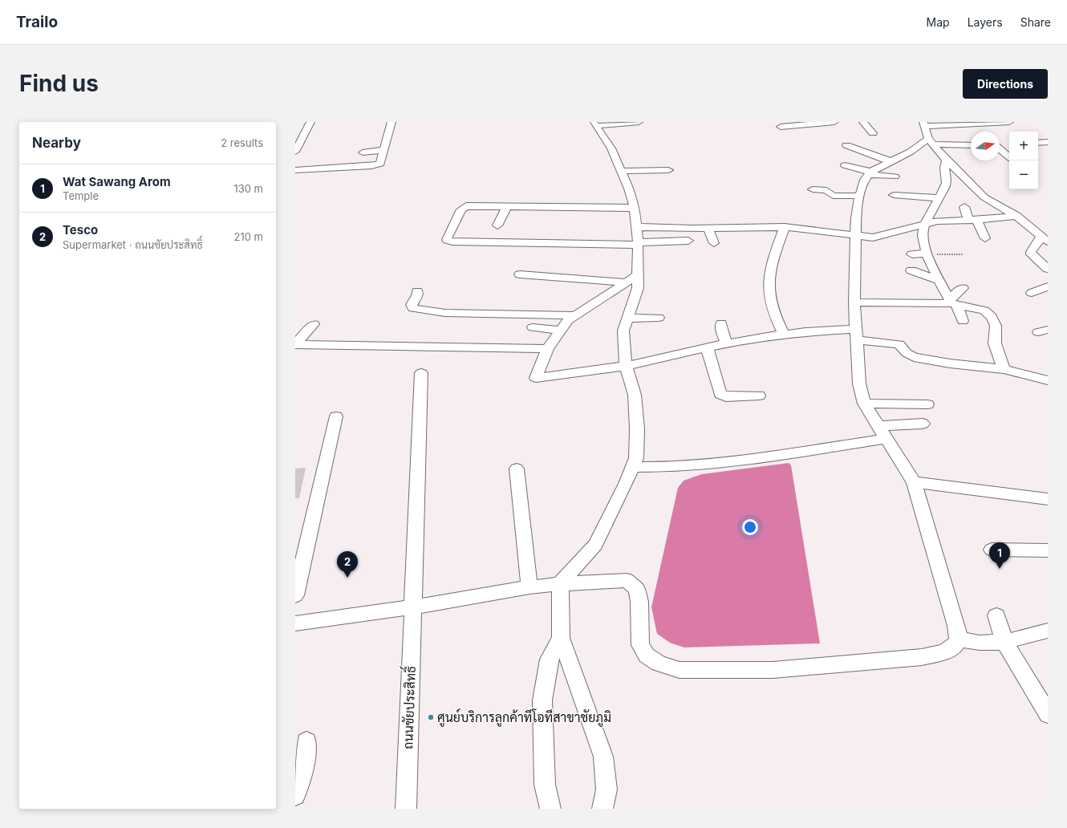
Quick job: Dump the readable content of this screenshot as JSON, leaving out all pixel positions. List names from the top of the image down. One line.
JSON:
{"streets":{"street":["ถนนชัยประสิทธิ์"]},"places":["ศูนย์บริการลูกค้าทีโอทีสาขาชัยภูมิ"],"north":"right","page":{"header":"Trailo","nav":["Map","Layers","Share"],"buttons":"Directions","title":"Find us","heading":["Nearby","2 results"],"map_buttons":["+","−"],"list":[{"mark":"1","name":"Wat Sawang Arom","note":"Temple","value":"130 m"},{"mark":"2","name":"Tesco","note":"Supermarket · ถนนชัยประสิทธิ์","value":"210 m"}],"pins":["1","2"]}}
